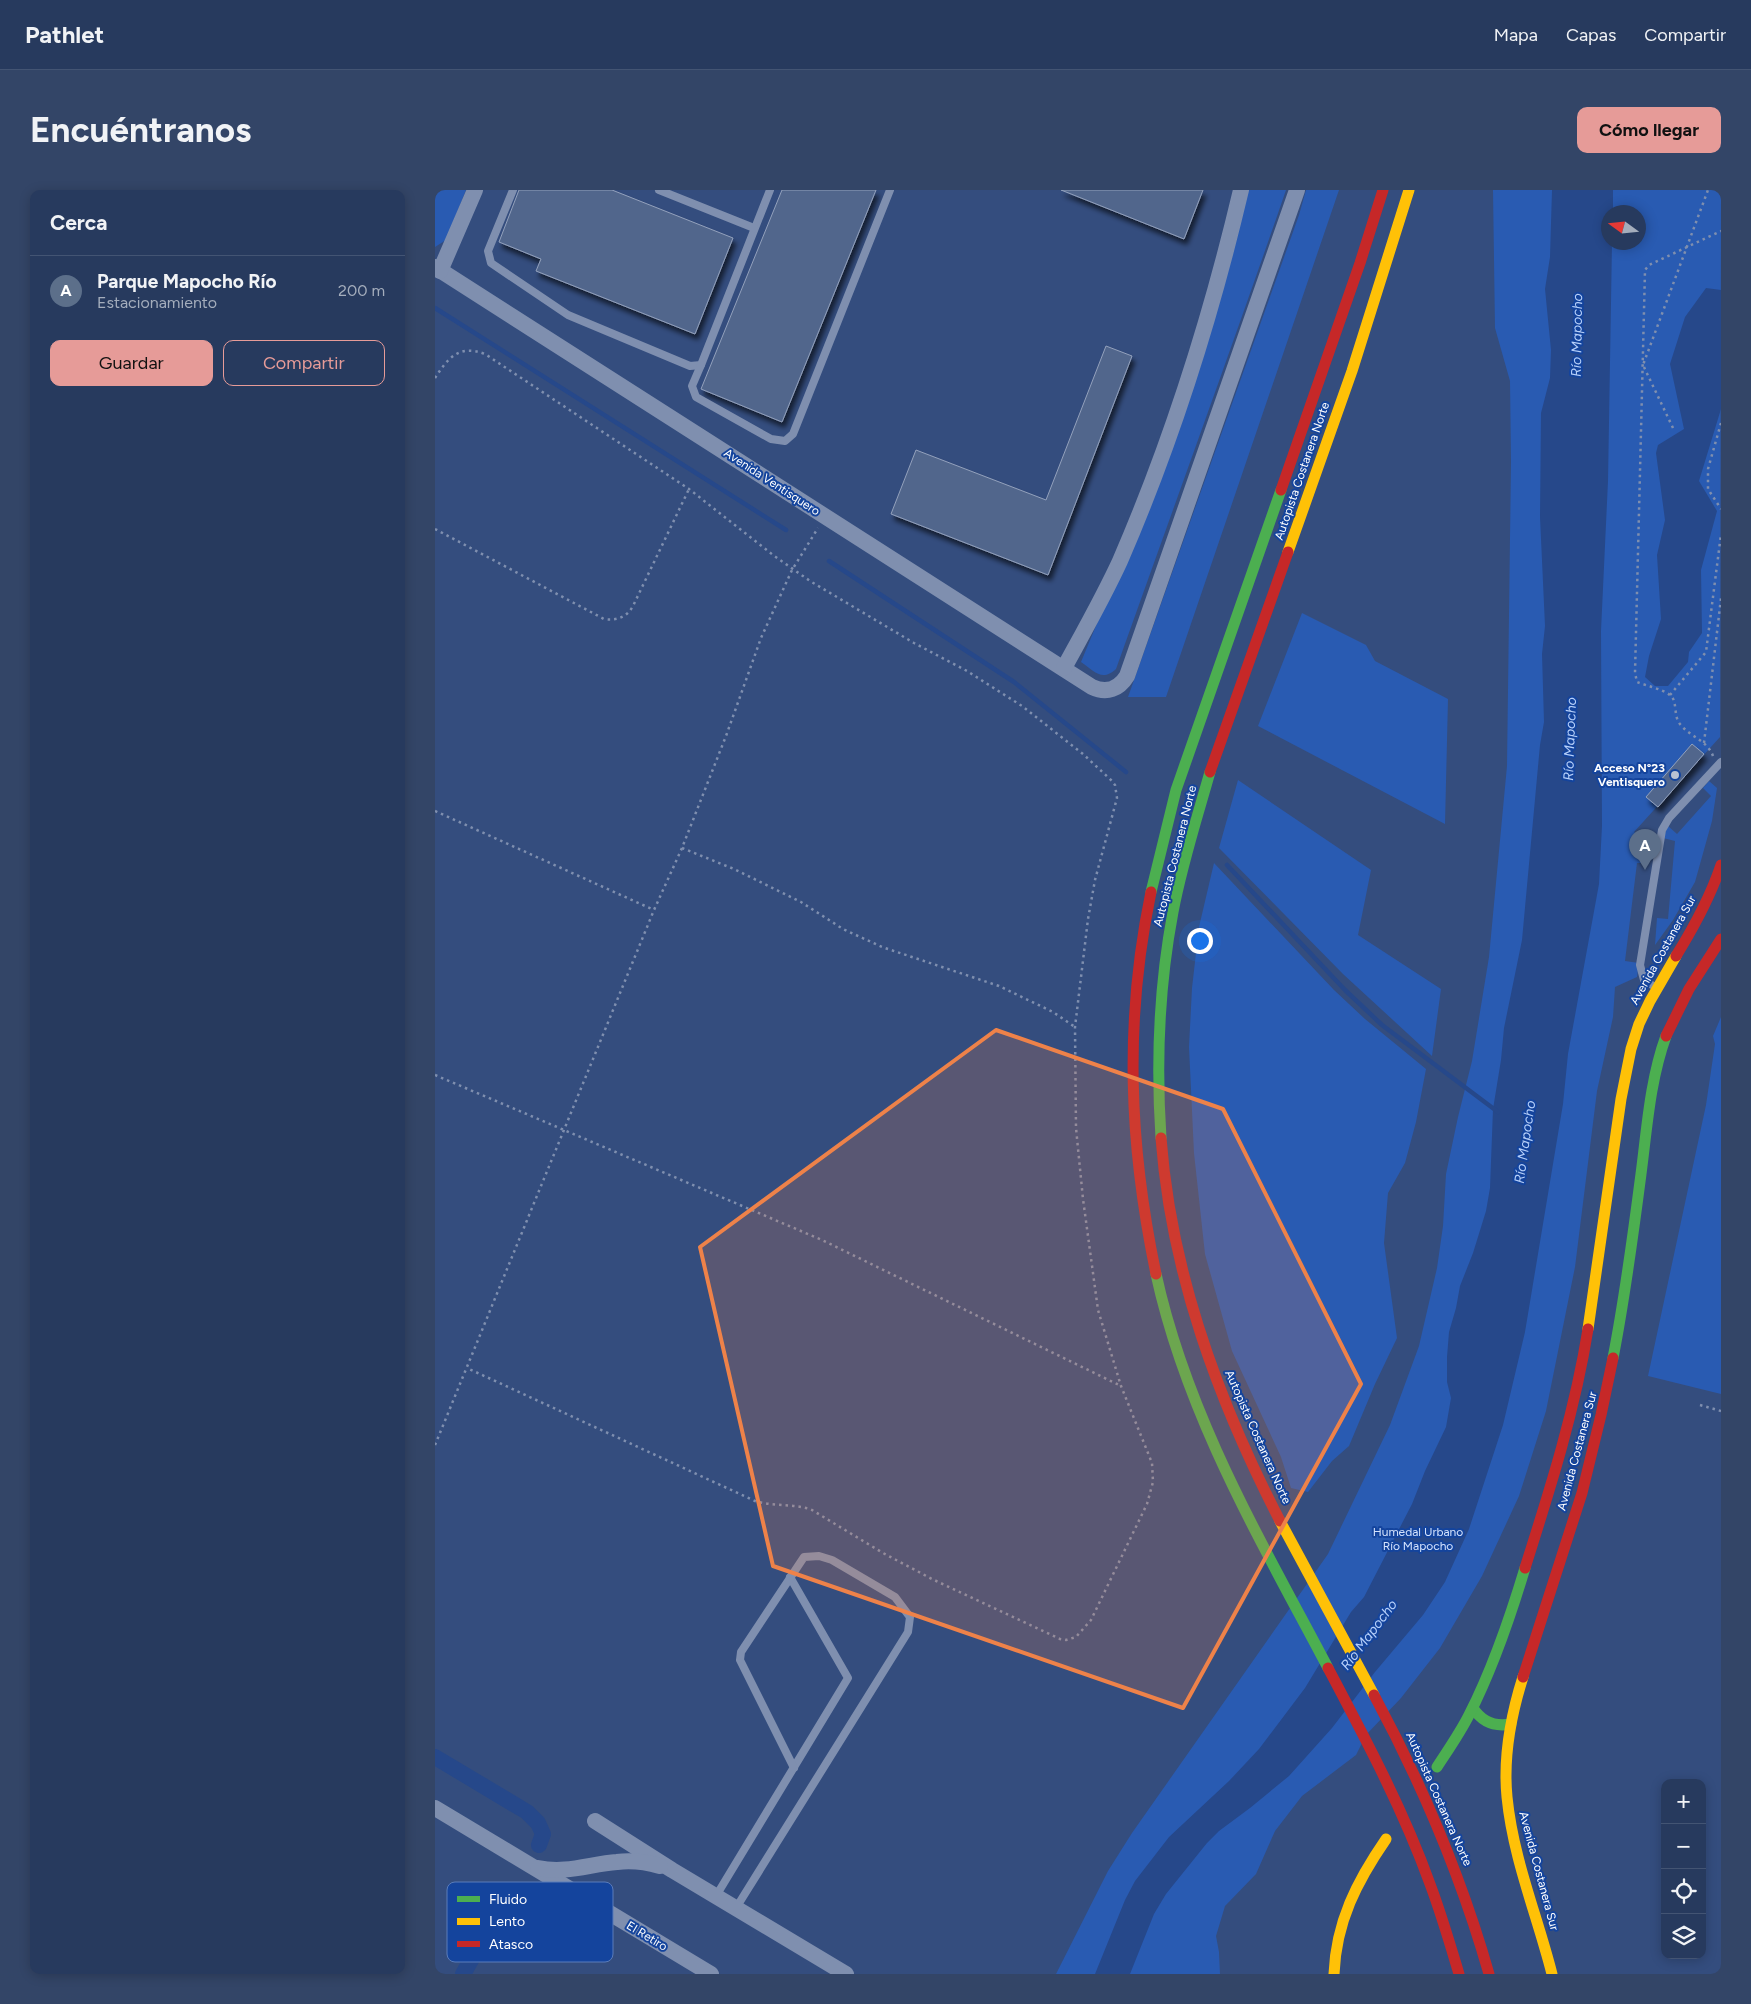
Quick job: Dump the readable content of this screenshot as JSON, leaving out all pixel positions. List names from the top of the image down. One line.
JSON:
{"streets":{"main road":["Autopista Costanera Norte","Avenida Costanera Sur"],"street":["Avenida Ventisquero","El Retiro"]},"water":["Río Mapocho"],"parks":["Humedal Urbano Río Mapocho"],"places":["Acceso N°23 Ventisquero"],"legend":["Fluido","Lento","Atasco"],"north":"left","page":{"header":"Pathlet","nav":["Mapa","Capas","Compartir"],"buttons":["Cómo llegar",["Guardar","Compartir"]],"title":"Encuéntranos","heading":"Cerca","list":[{"mark":"A","name":"Parque Mapocho Río","note":"Estacionamiento","value":"200 m"}],"pins":"A","map_buttons":["+","−"]}}
